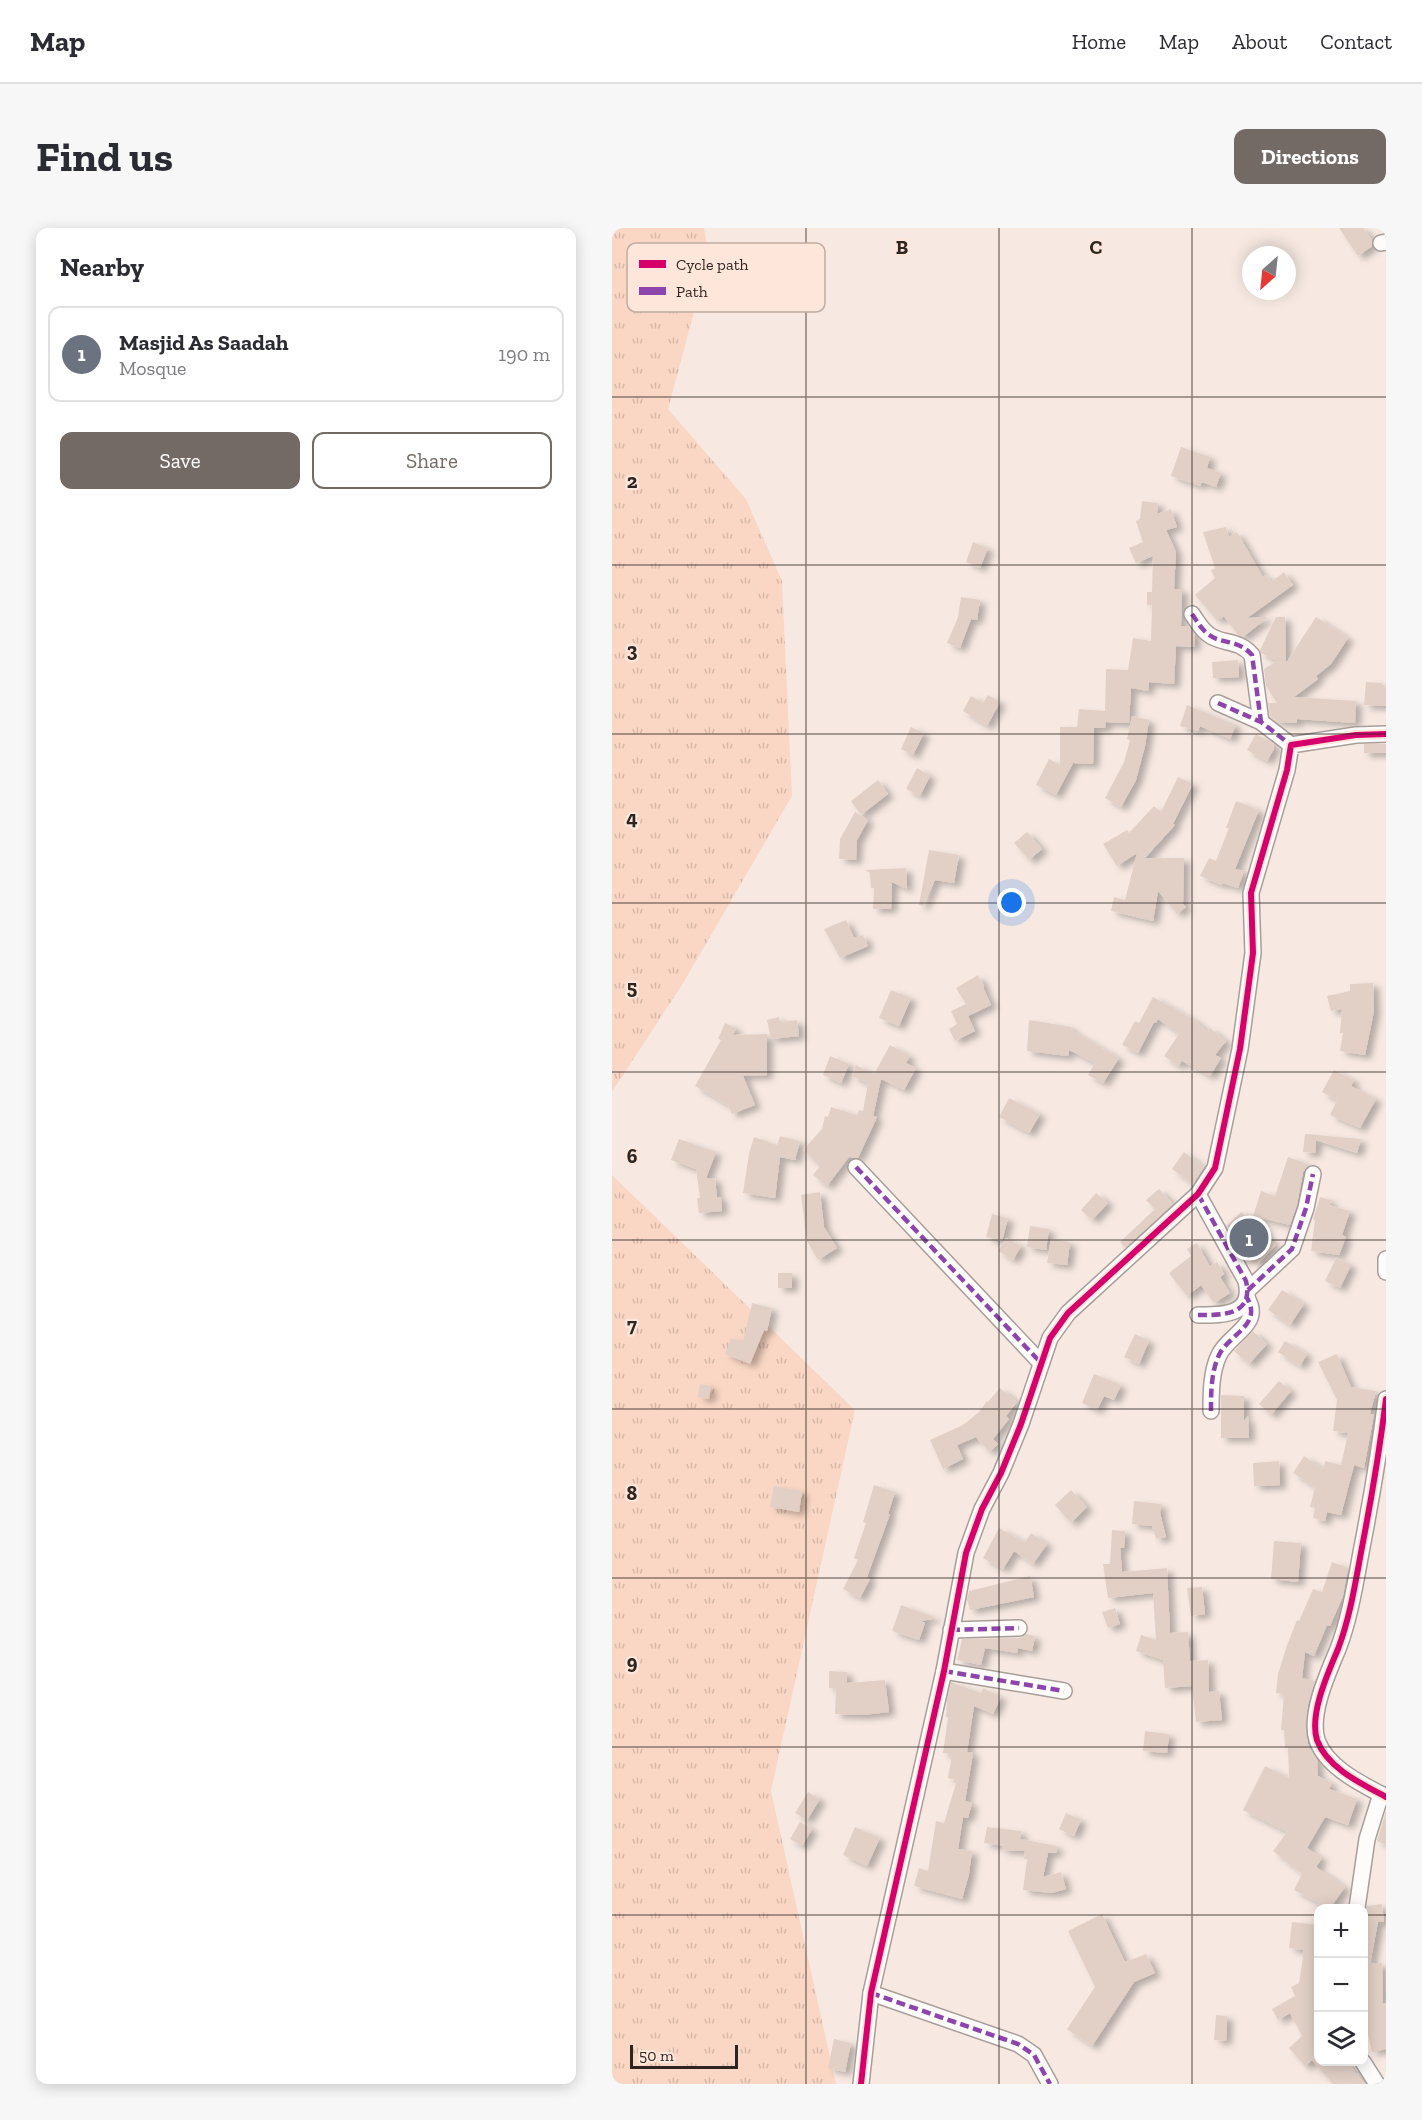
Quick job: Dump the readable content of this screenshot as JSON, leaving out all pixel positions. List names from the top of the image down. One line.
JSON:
{"legend":["Cycle path","Path"],"scale_bar":"50 m","north":"bottom left","page":{"header":"Map","nav":["Home","Map","About","Contact"],"buttons":["Directions",["Save","Share"]],"title":"Find us","heading":"Nearby","list":[{"mark":"1","name":"Masjid As Saadah","note":"Mosque","value":"190 m"}],"pins":"1","map_buttons":["+","−"],"scale":"50 m"},"grid":{"columns":["B","C"],"rows":["2","3","4","5","6","7","8","9"]}}
